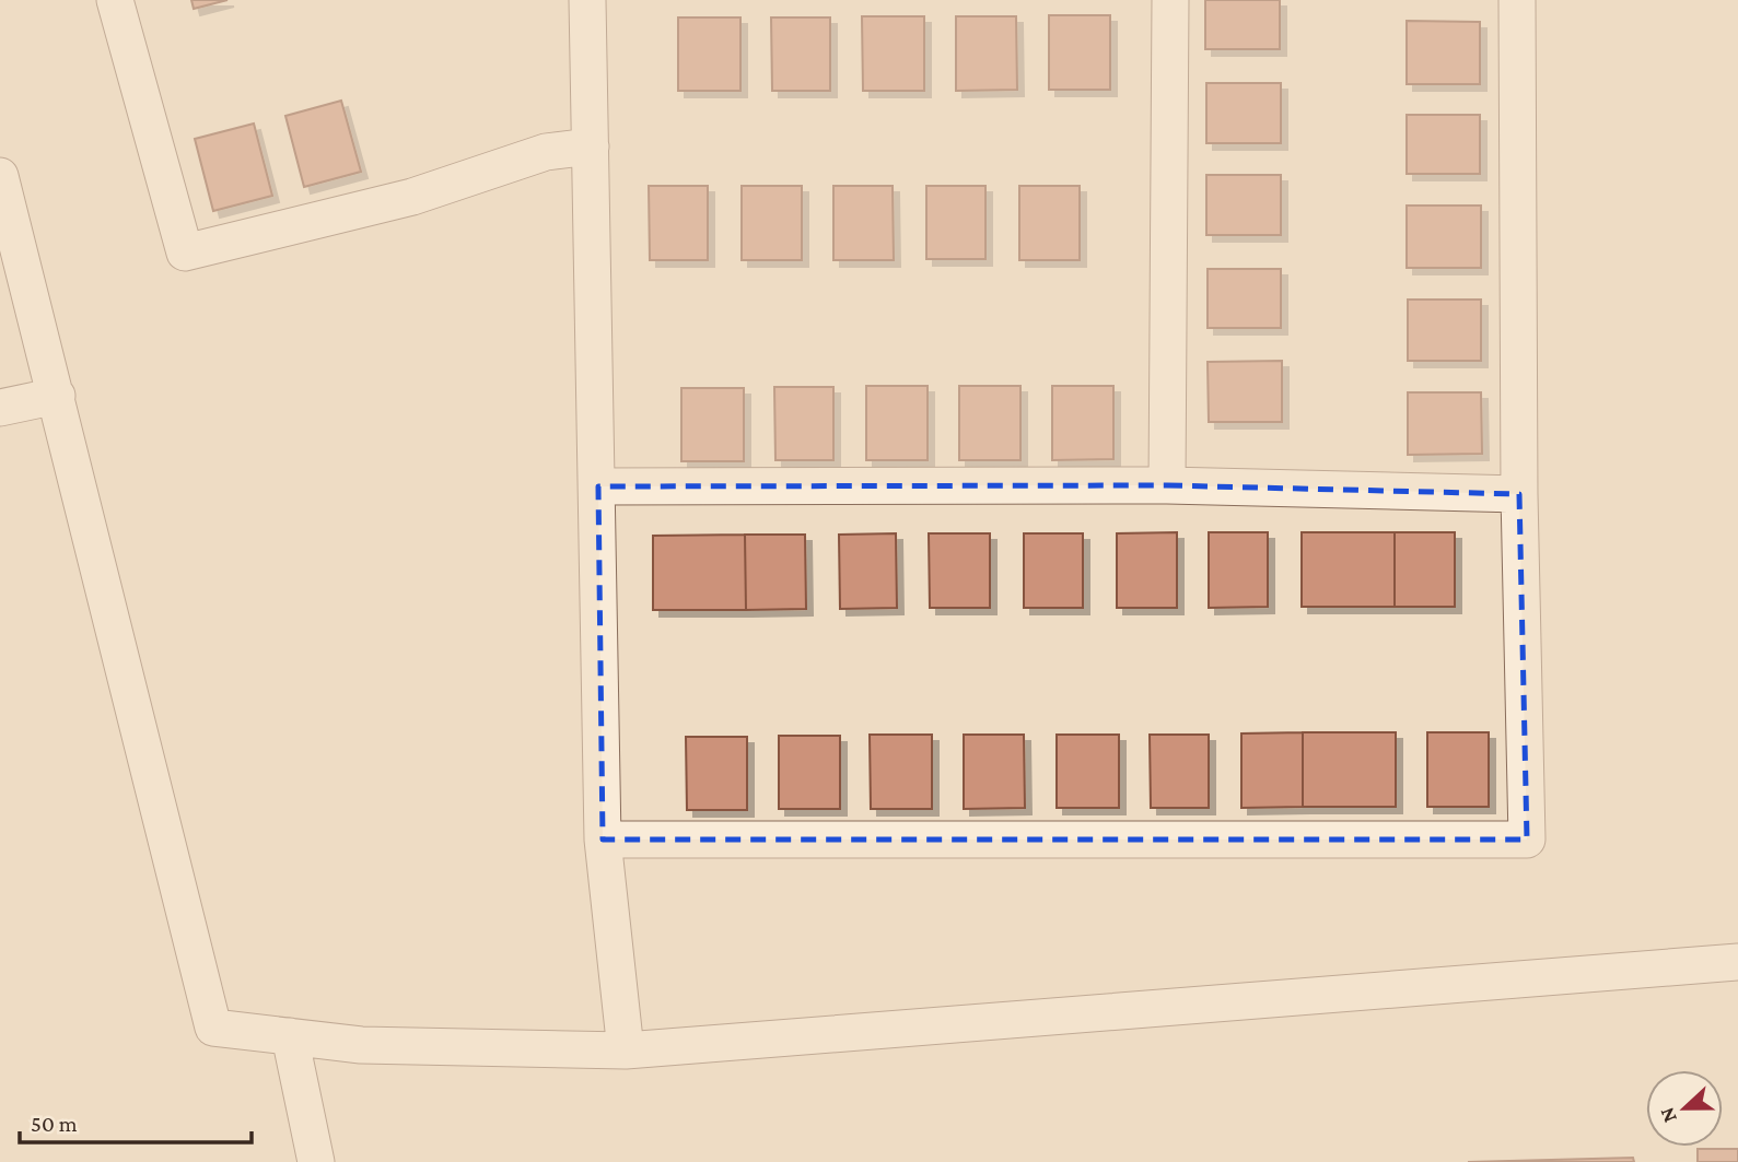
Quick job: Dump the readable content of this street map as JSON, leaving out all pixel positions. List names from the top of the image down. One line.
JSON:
{"scale_bar":"50 m","north":"left"}
